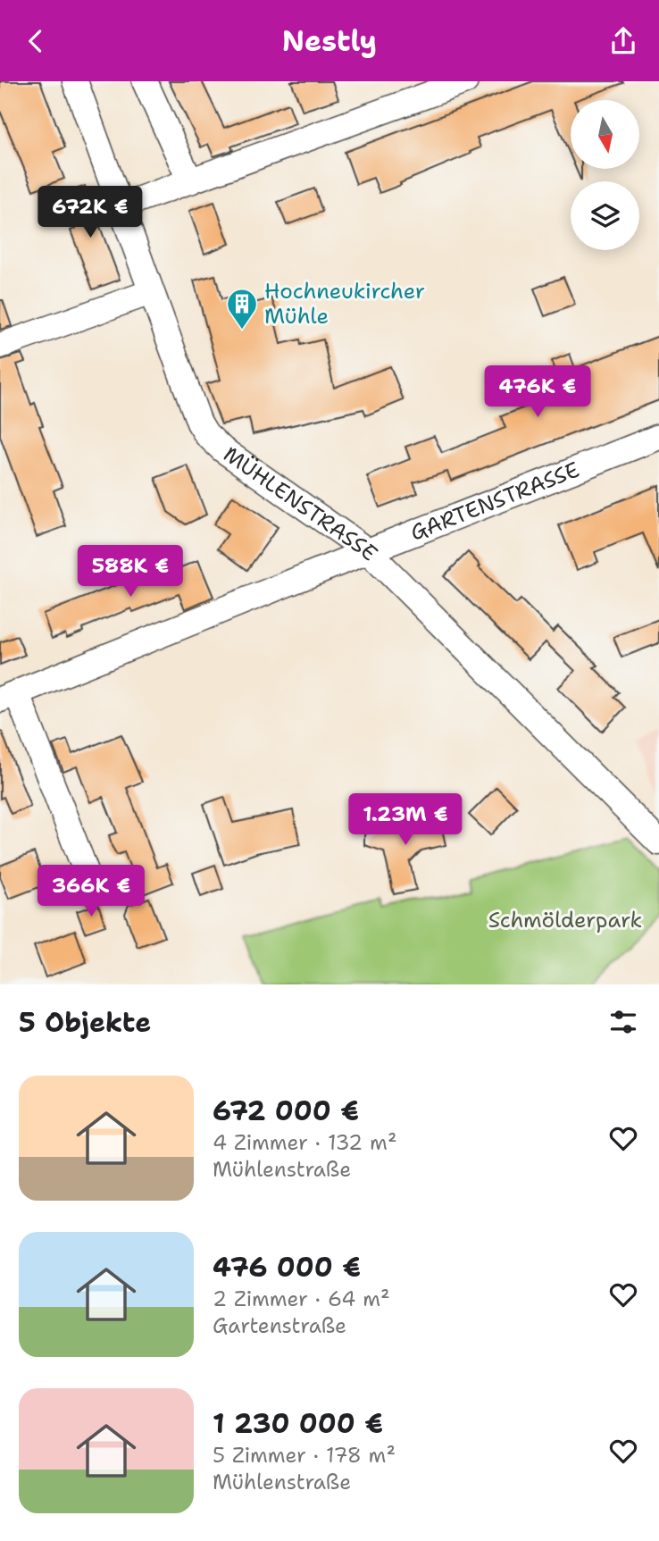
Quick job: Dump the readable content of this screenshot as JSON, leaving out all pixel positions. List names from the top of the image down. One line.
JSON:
{"streets":{"street":["GARTENSTRASSE","MÜHLENSTRASSE"]},"crossings":[["GARTENSTRASSE","MÜHLENSTRASSE"]],"parks":["Schmölderpark"],"places":{"building":["Hochneukircher Mühle"]},"north":"bottom","page":{"header":"Nestly","price":["672K €","476K €","588K €","1.23M €","366K €"],"heading":"5 Objekte","list":[{"name":"672 000 €","note":"4 Zimmer · 132 m² · Mühlenstraße"},{"name":"476 000 €","note":"2 Zimmer · 64 m² · Gartenstraße"},{"name":"1 230 000 €","note":"5 Zimmer · 178 m² · Mühlenstraße"}]}}
